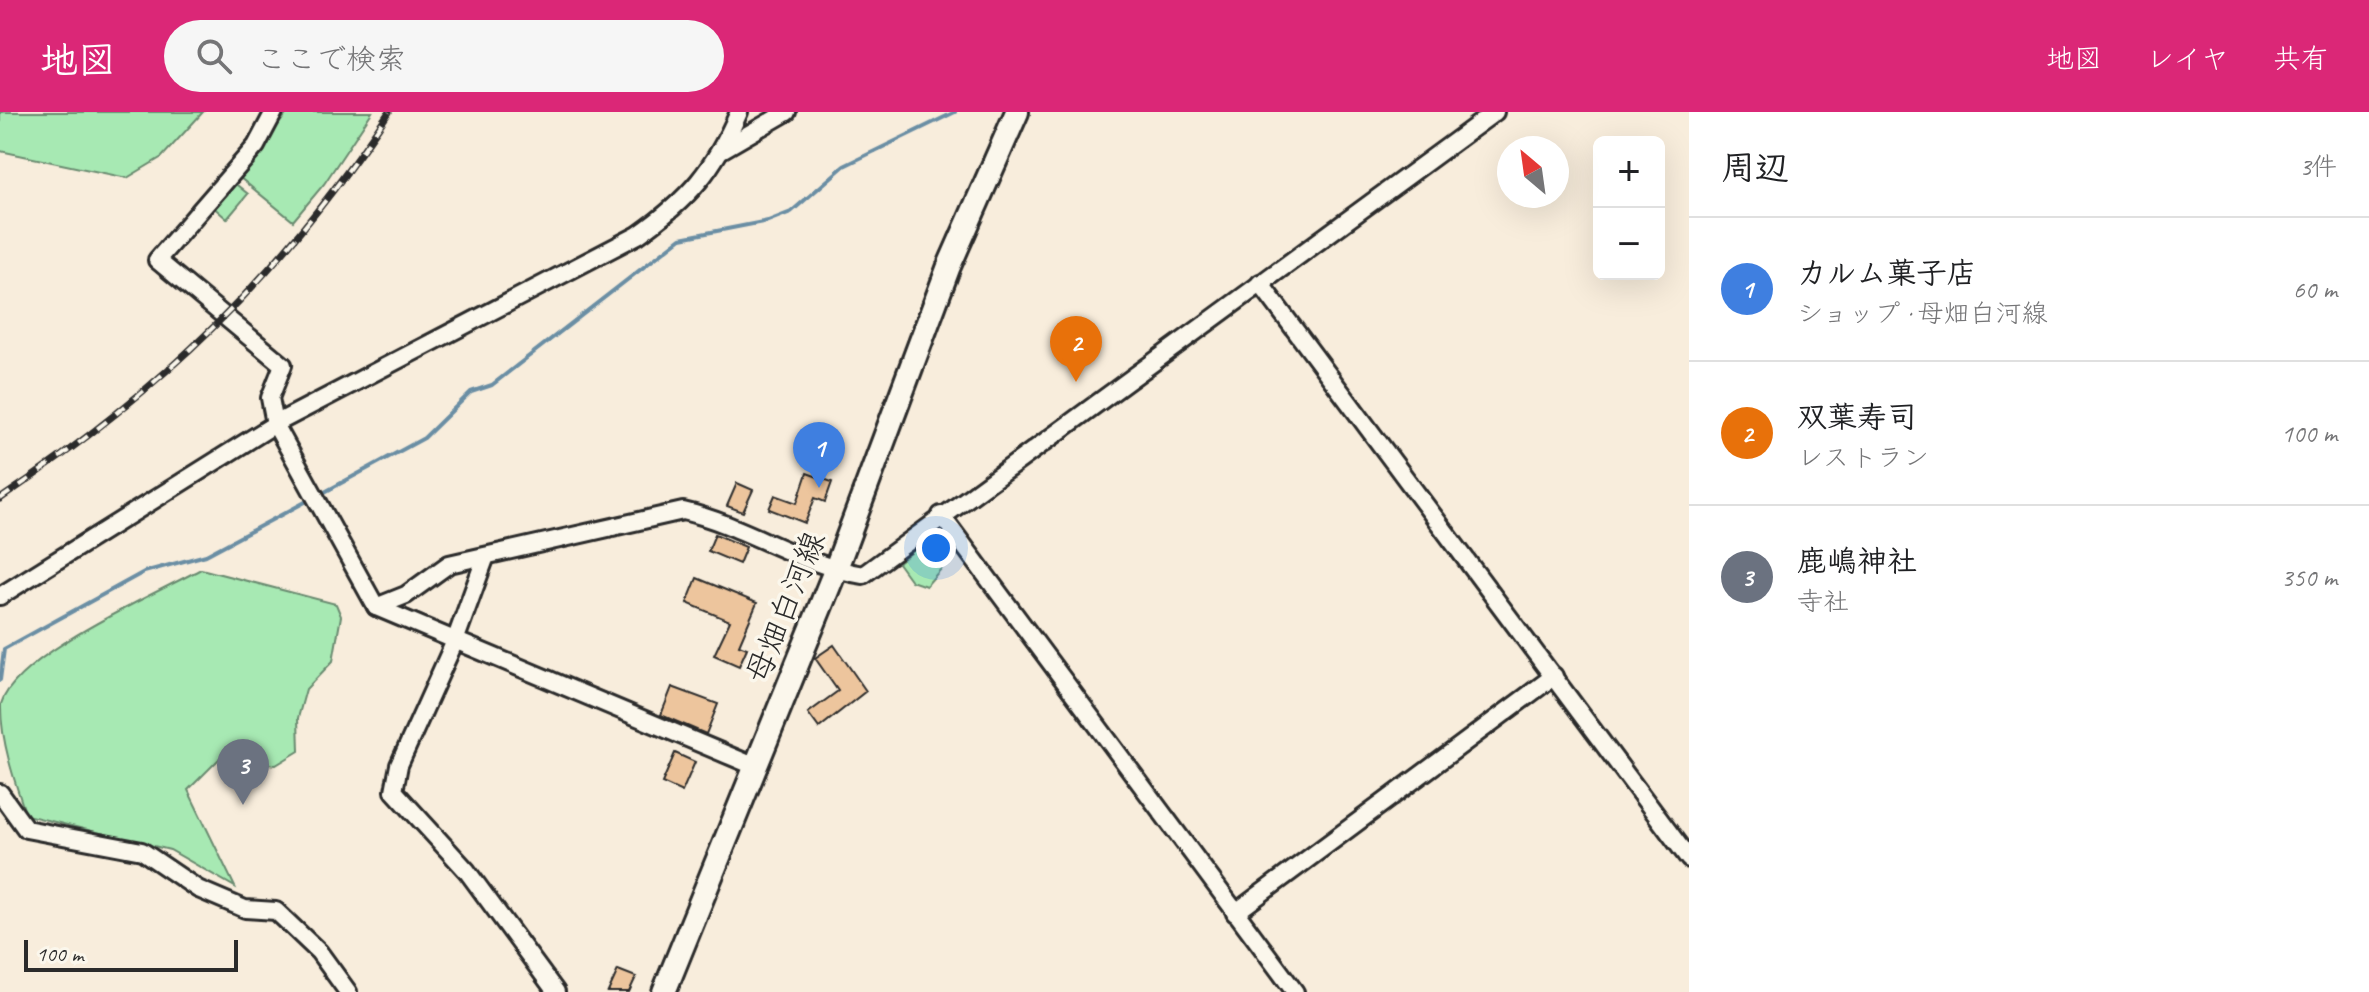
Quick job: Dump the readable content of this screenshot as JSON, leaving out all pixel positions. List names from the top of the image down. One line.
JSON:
{"streets":{"main road":["母畑白河線"]},"scale_bar":"100 m","north":"top left","page":{"header":"地図","search":"ここで検索","nav":["地図","レイヤ","共有"],"heading":["周辺","3件"],"map_buttons":["+","−"],"list":[{"mark":"1","name":"カルム菓子店","note":"ショップ · 母畑白河線","value":"60 m"},{"mark":"2","name":"双葉寿司","note":"レストラン","value":"100 m"},{"mark":"3","name":"鹿嶋神社","note":"寺社","value":"350 m"}],"pins":["2","1","3"],"scale":"100 m"}}
